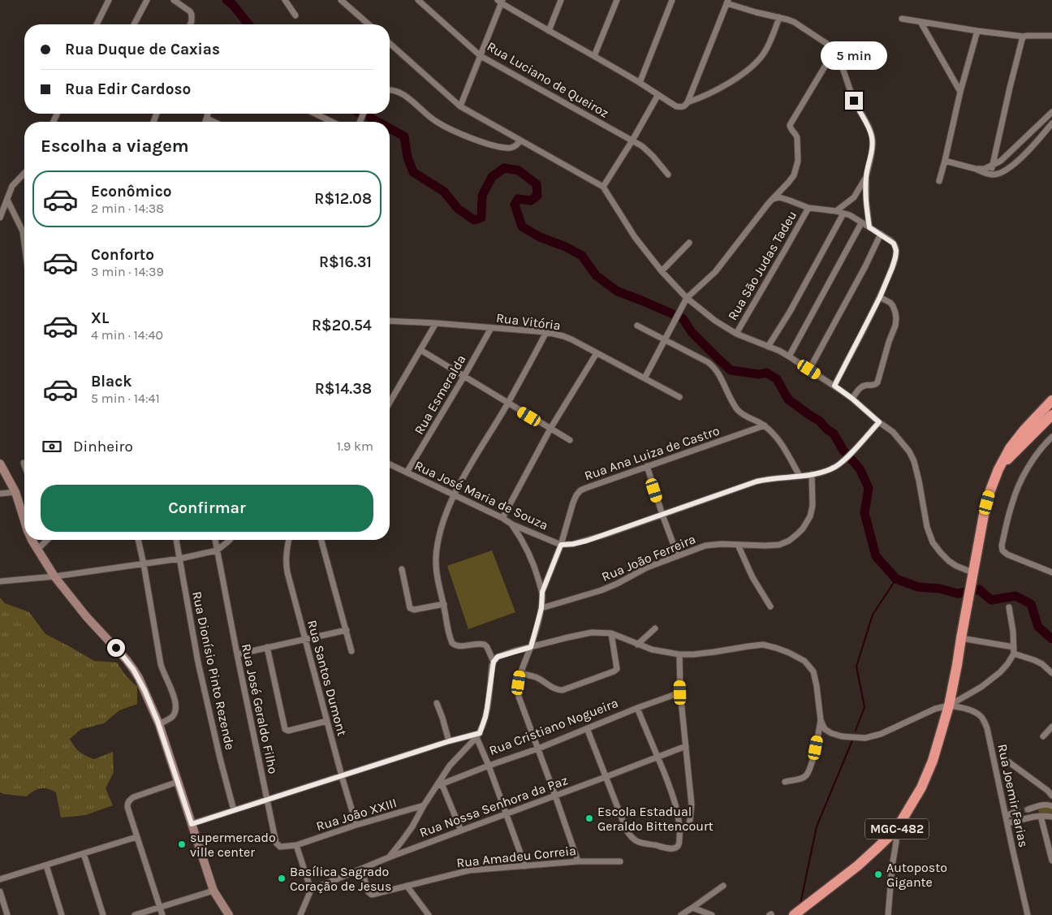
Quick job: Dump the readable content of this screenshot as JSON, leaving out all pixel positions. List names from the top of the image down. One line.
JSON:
{"streets":{"highway":["MGC-482"],"street":["Rua Luciano de Queiroz","Rua São Judas Tadeu","Rua Vitória","Rua Esmeralda","Rua Ana Luiza de Castro","Rua José Maria de Souza","Rua João Ferreira","Rua Dionísio Pinto Rezende","Rua Santos Dumont","Rua José Geraldo Filho","Rua Cristiano Nogueira","Rua Joemir Farias","Rua Nossa Senhora da Paz","Rua João XXIII","Rua Amadeu Correia"]},"crossings":[["Rua Vitória","Rua Esmeralda"],["Rua Esmeralda","Rua José Maria de Souza"],["Rua Ana Luiza de Castro","Rua José Maria de Souza"],["Rua Santos Dumont","Rua João XXIII"],["Rua José Geraldo Filho","Rua João XXIII"],["Rua Joemir Farias","MGC-482"],["Rua Nossa Senhora da Paz","Rua Amadeu Correia"]],"places":["Escola Estadual Geraldo Bittencourt","supermercado ville center","Autoposto Gigante","Basílica Sagrado Coração de Jesus"],"page":{"banner":["Rua Duque de Caxias","Rua Edir Cardoso"],"bubble":"5 min","heading":"Escolha a viagem","list":[{"name":"Econômico","note":"2 min · 14:38","value":"R$12.08"},{"name":"Conforto","note":"3 min · 14:39","value":"R$16.31"},{"name":"XL","note":"4 min · 14:40","value":"R$20.54"},{"name":"Black","note":"5 min · 14:41","value":"R$14.38"}],"pay":["Dinheiro","1.9 km"],"buttons":"Confirmar"}}
